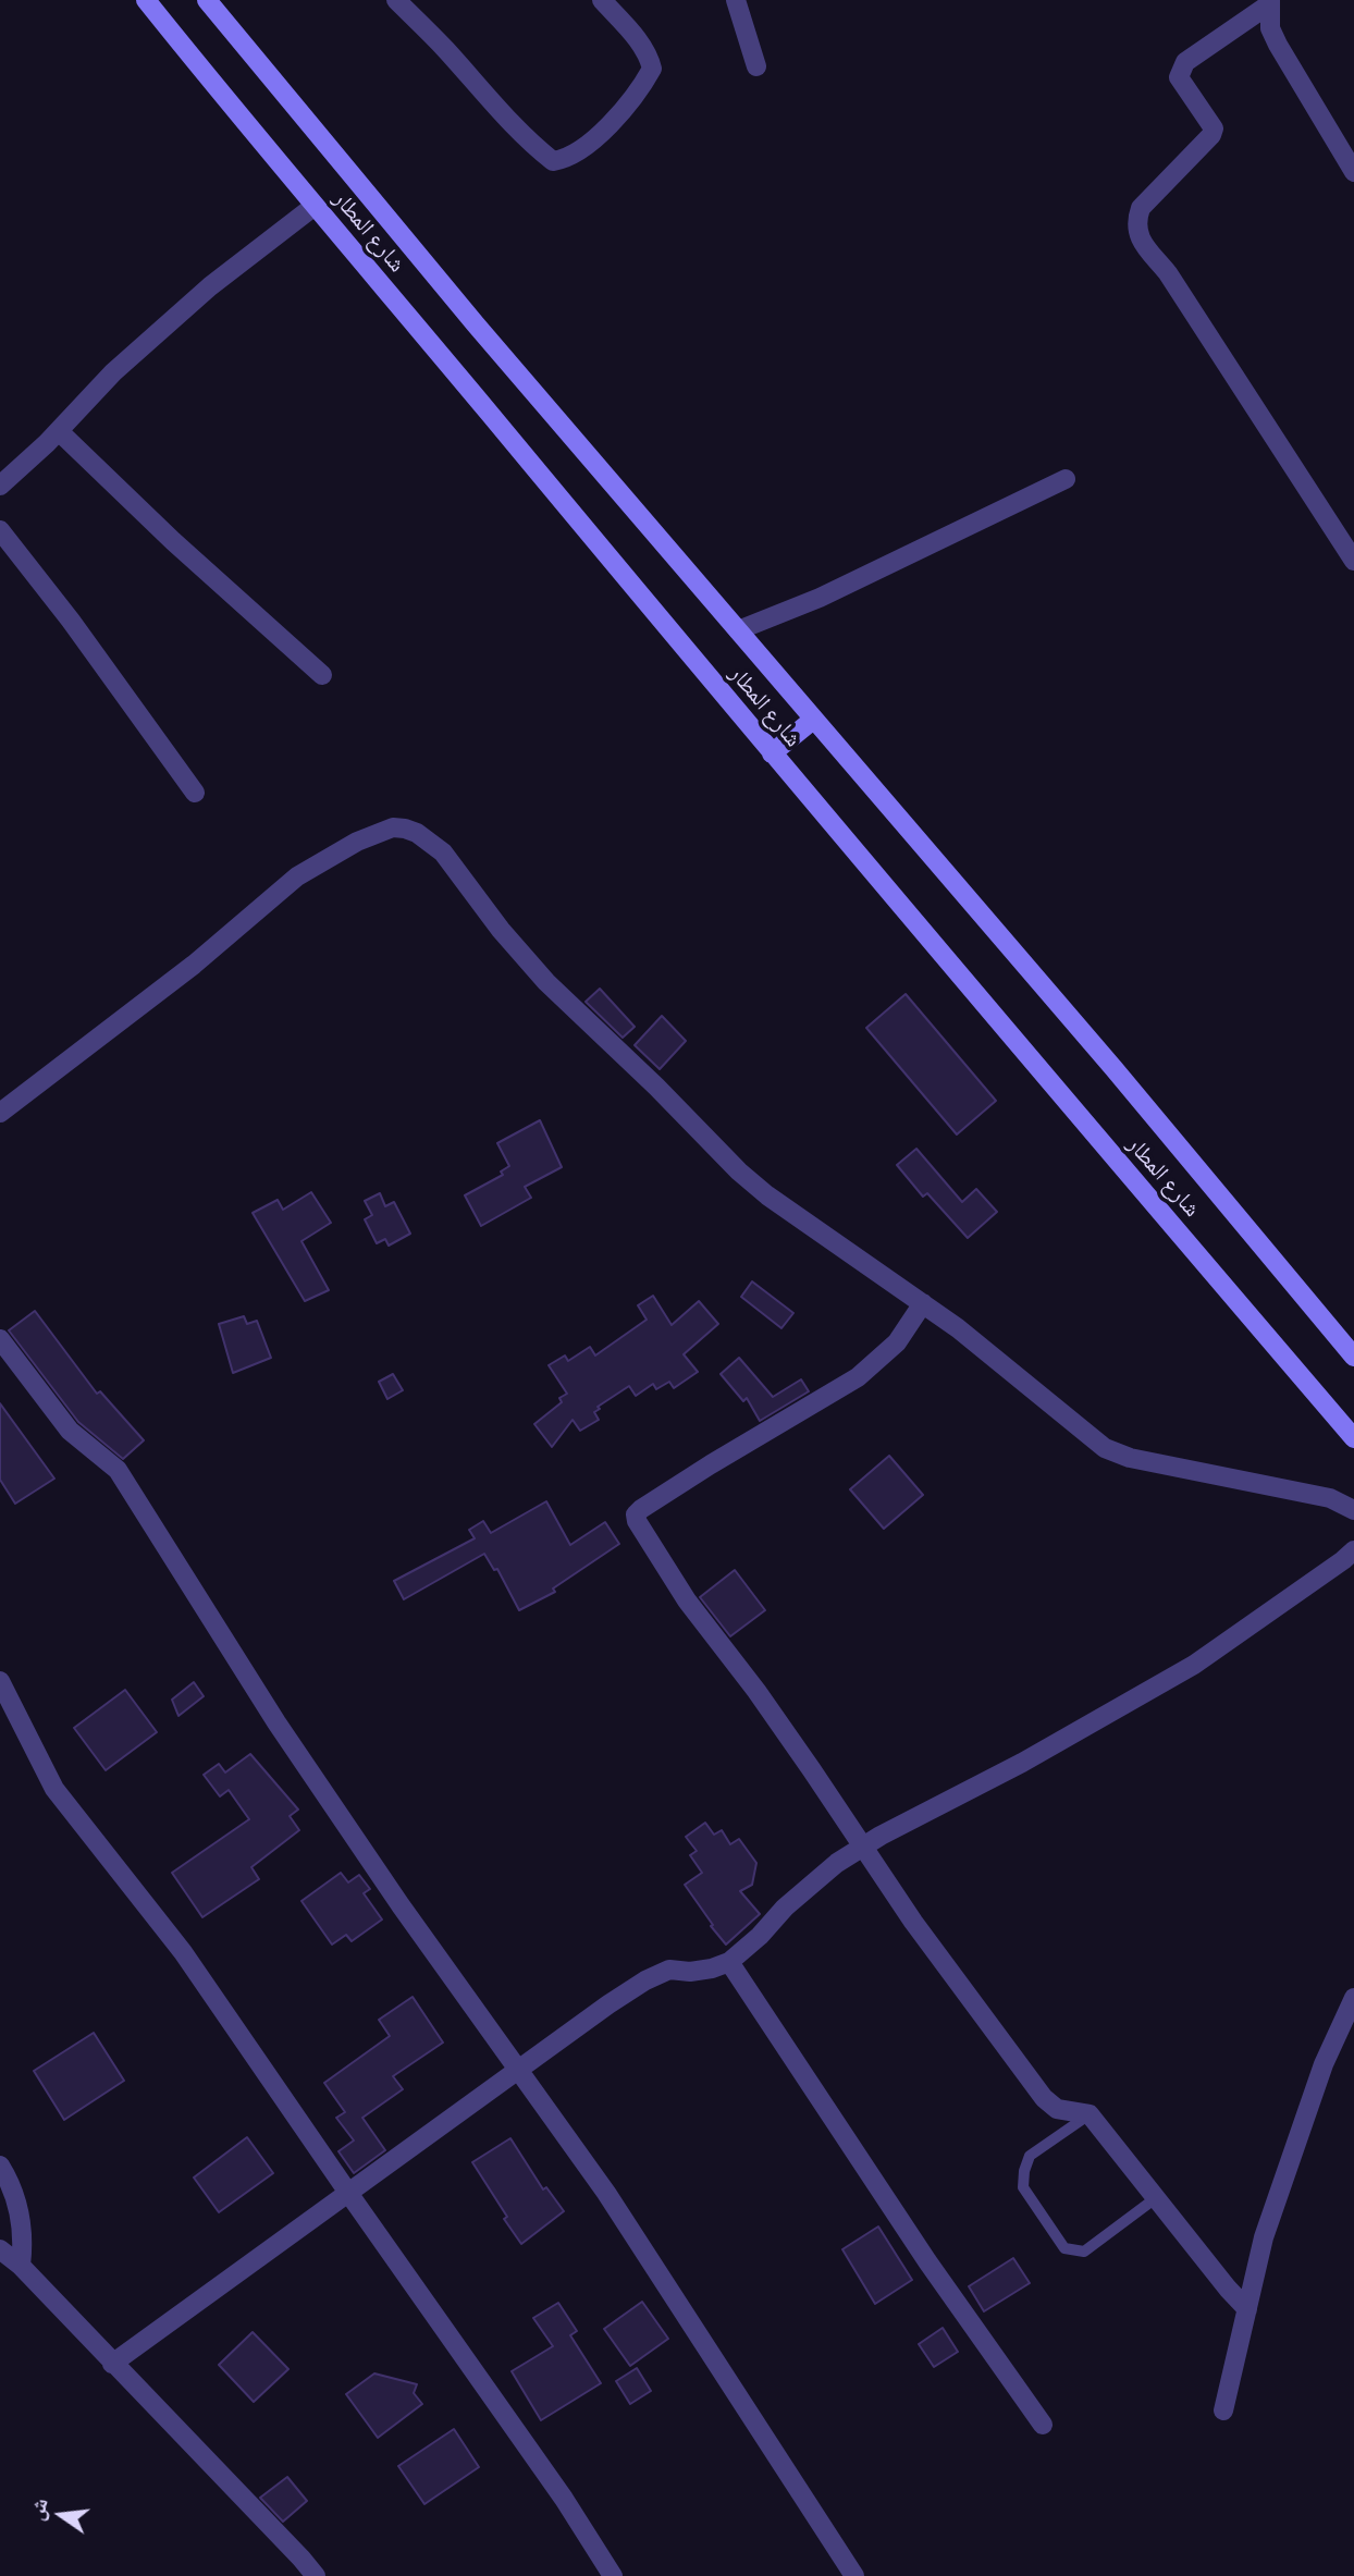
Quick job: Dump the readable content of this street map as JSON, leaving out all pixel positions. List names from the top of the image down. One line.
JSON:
{"streets":{"street":["شارع المطار"]},"north":"left"}
